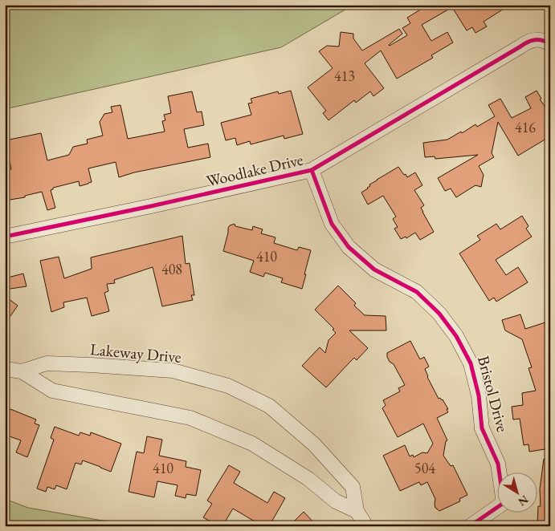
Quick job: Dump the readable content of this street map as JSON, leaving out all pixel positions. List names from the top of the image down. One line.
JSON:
{"streets":{"street":["Woodlake Drive","Lakeway Drive","Bristol Drive"]},"crossings":[["Woodlake Drive","Bristol Drive"]],"house_numbers":["413","416","410","408","410","504"],"north":"bottom right"}
